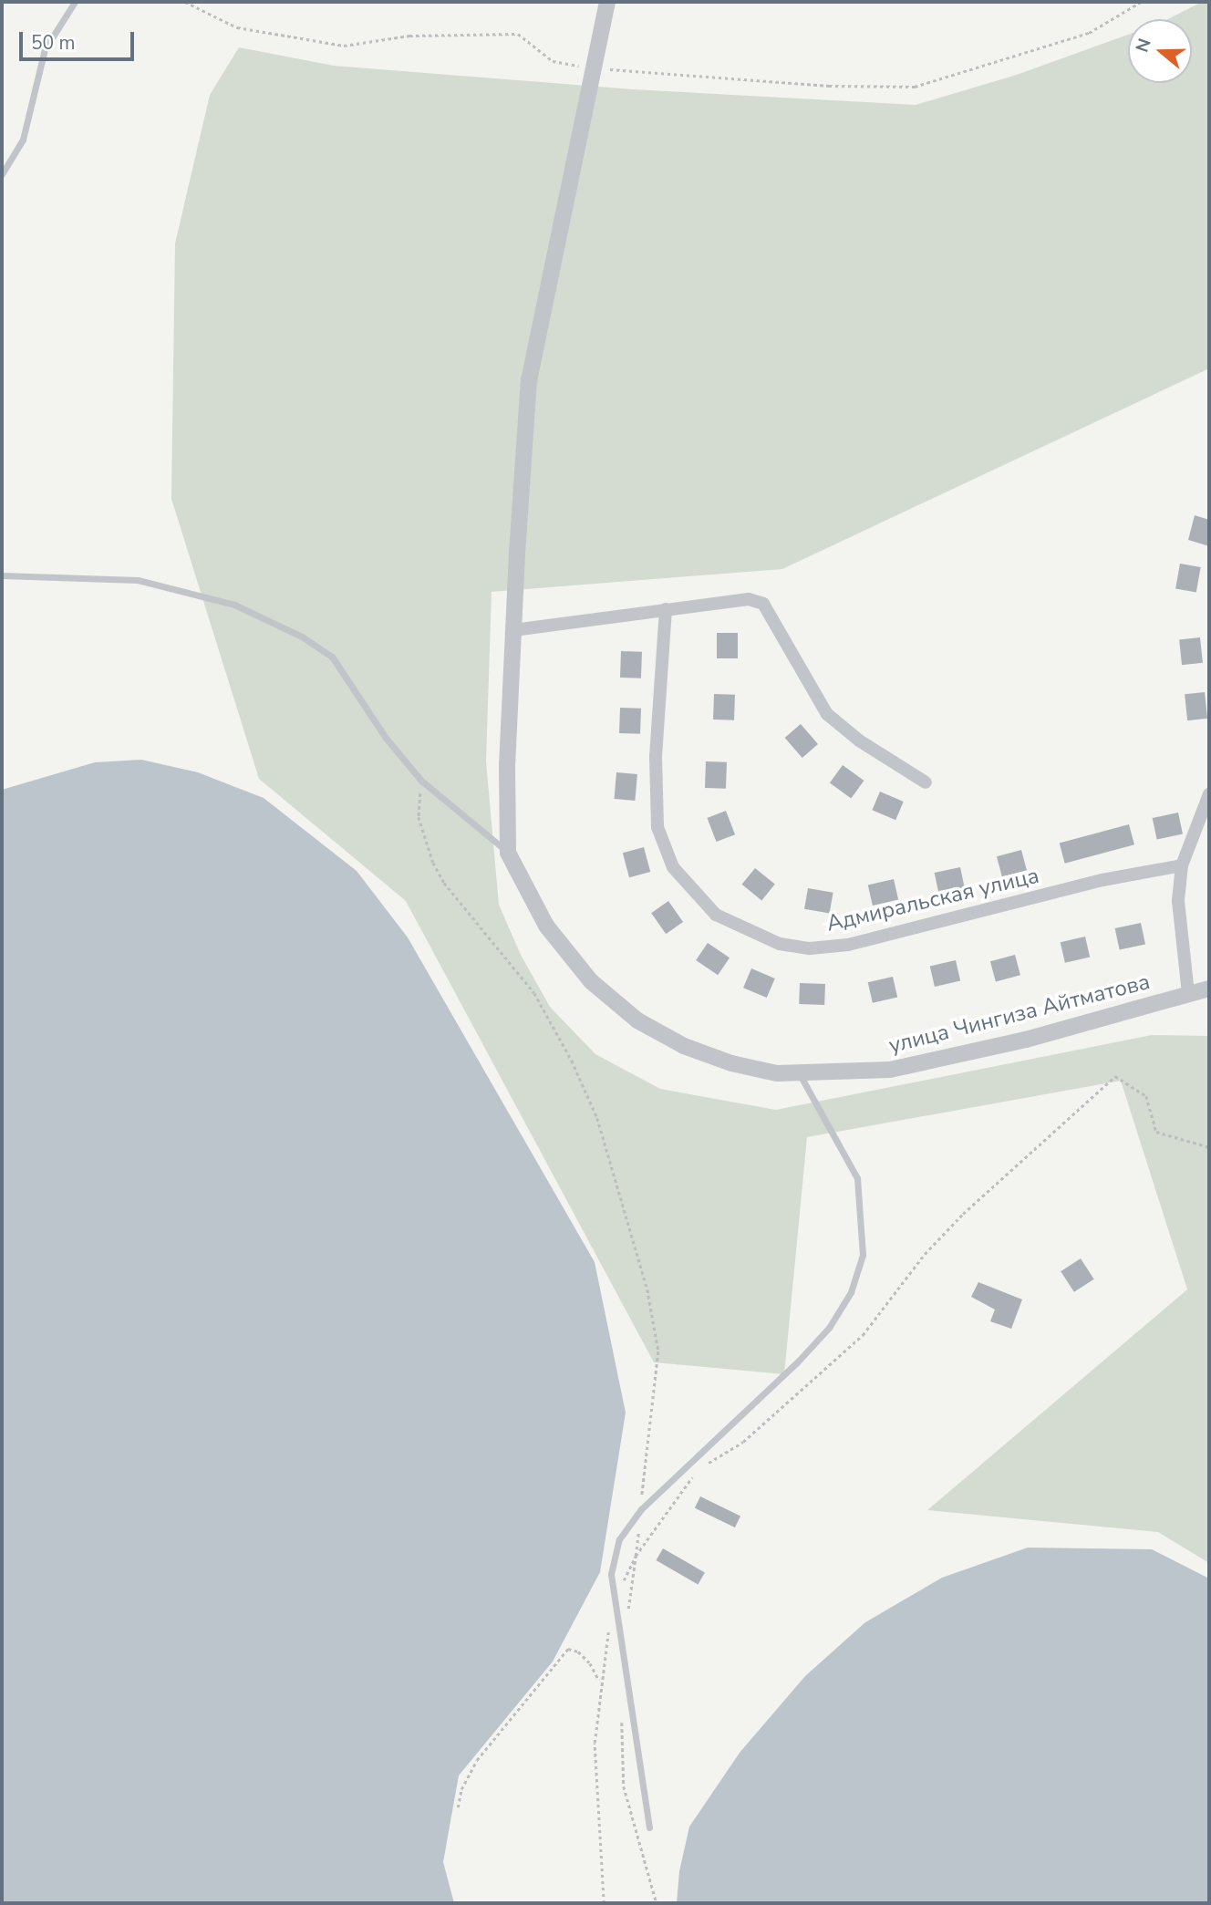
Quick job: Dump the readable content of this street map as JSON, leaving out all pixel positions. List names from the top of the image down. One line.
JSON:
{"streets":{"street":["Адмиральская улица","улица Чингиза Айтматова"]},"scale_bar":"50 m","north":"left"}
